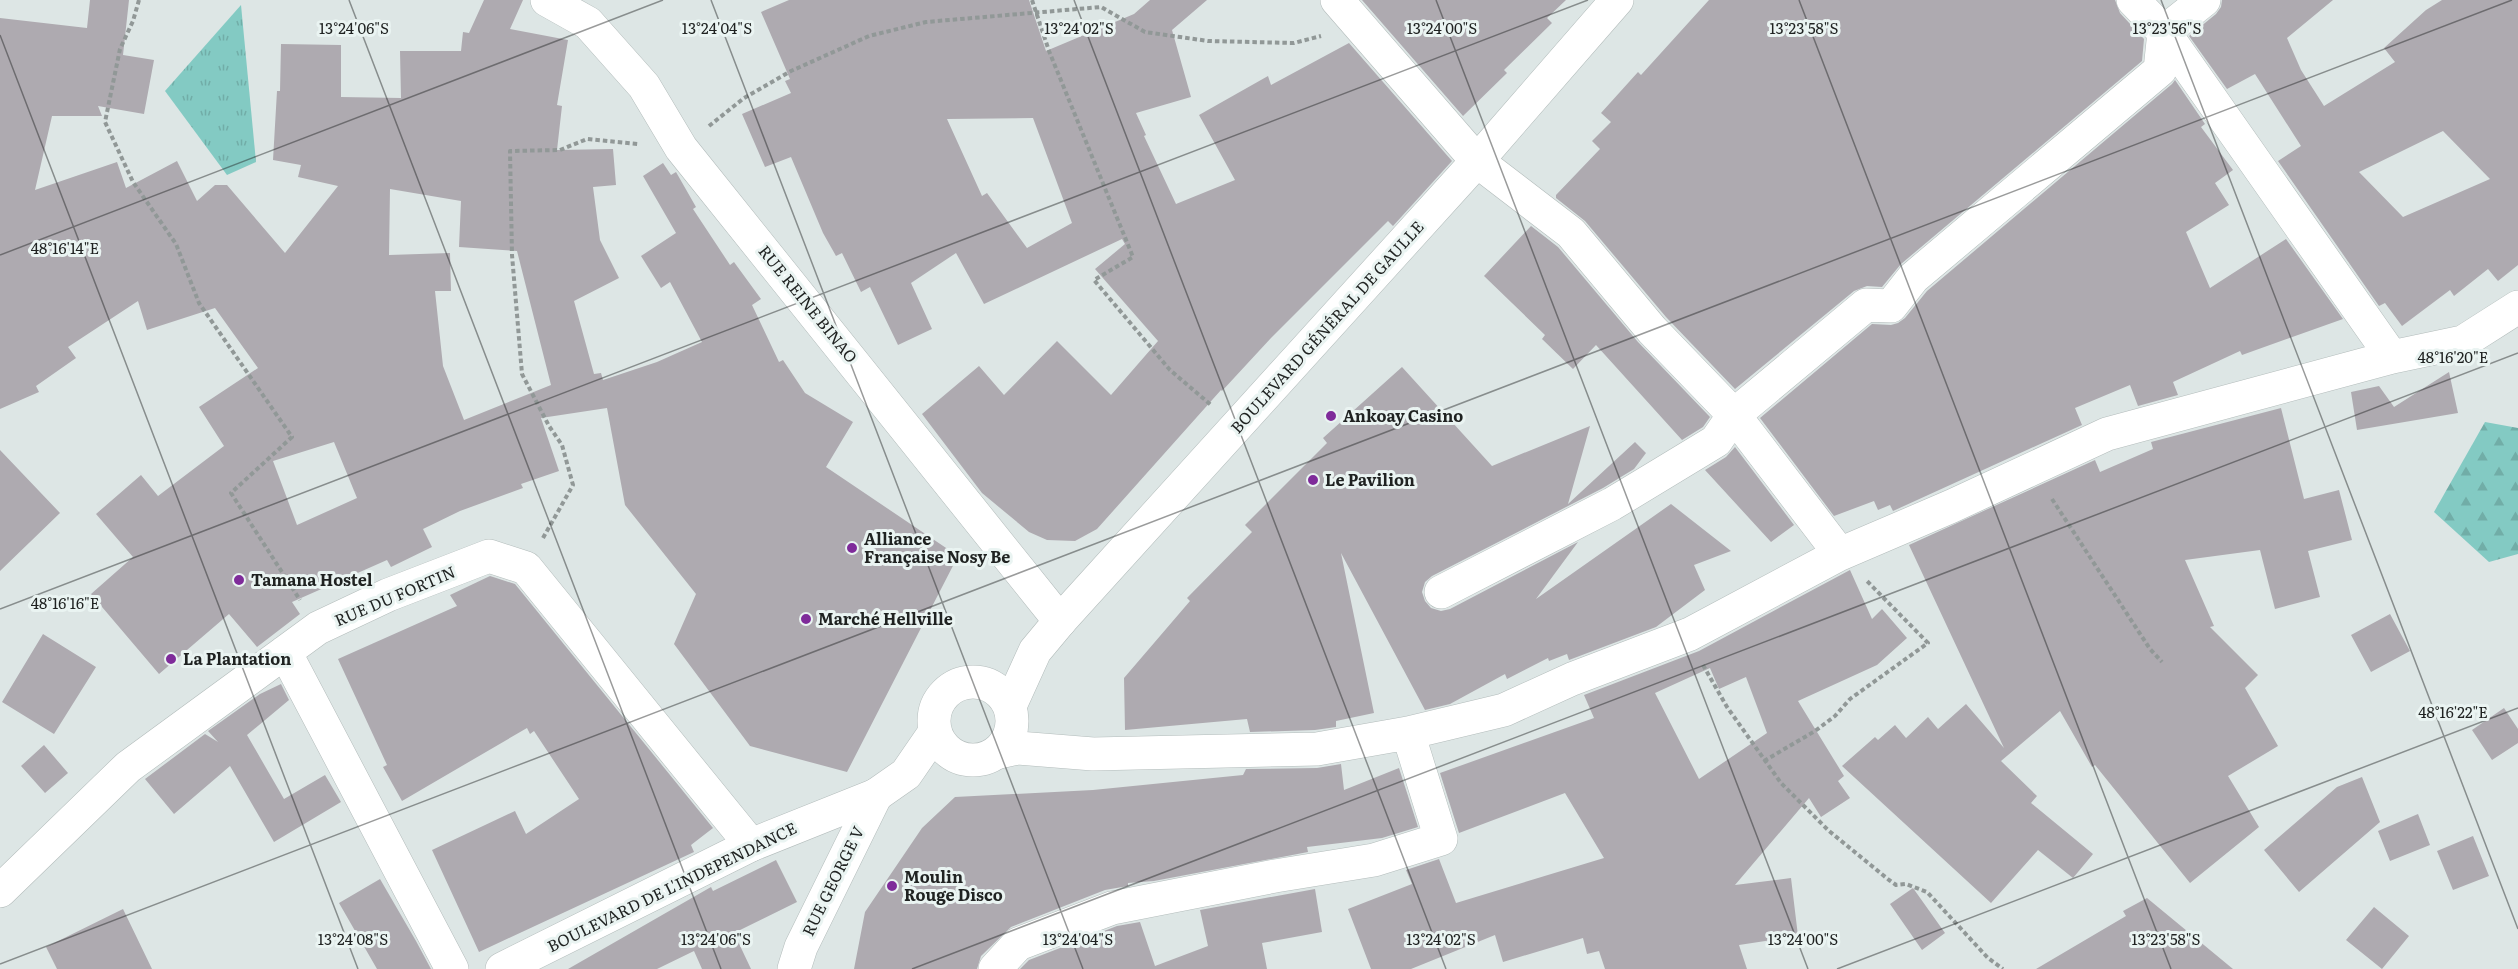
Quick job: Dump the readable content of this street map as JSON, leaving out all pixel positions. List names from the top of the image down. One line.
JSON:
{"streets":{"street":["RUE REINE BINAO","BOULEVARD GÉNÉRAL DE GAULLE","RUE DU FORTIN","RUE GEORGE V","BOULEVARD DE L'INDEPENDANCE"]},"crossings":[["RUE REINE BINAO","BOULEVARD GÉNÉRAL DE GAULLE"],["BOULEVARD GÉNÉRAL DE GAULLE","BOULEVARD DE L'INDEPENDANCE"],["RUE GEORGE V","BOULEVARD DE L'INDEPENDANCE"]],"places":["Ankoay Casino","Le Pavilion","Alliance Française Nosy Be","Tamana Hostel","Marché Hellville","La Plantation","Moulin Rouge Disco"],"coordinates":["13°24'06\"S","13°24'02\"S","13°24'00\"S","13°23'58\"S","13°24'04\"S","13°23'56\"S","48°16'14\"E","48°16'20\"E","48°16'16\"E","48°16'22\"E","13°24'08\"S"]}
